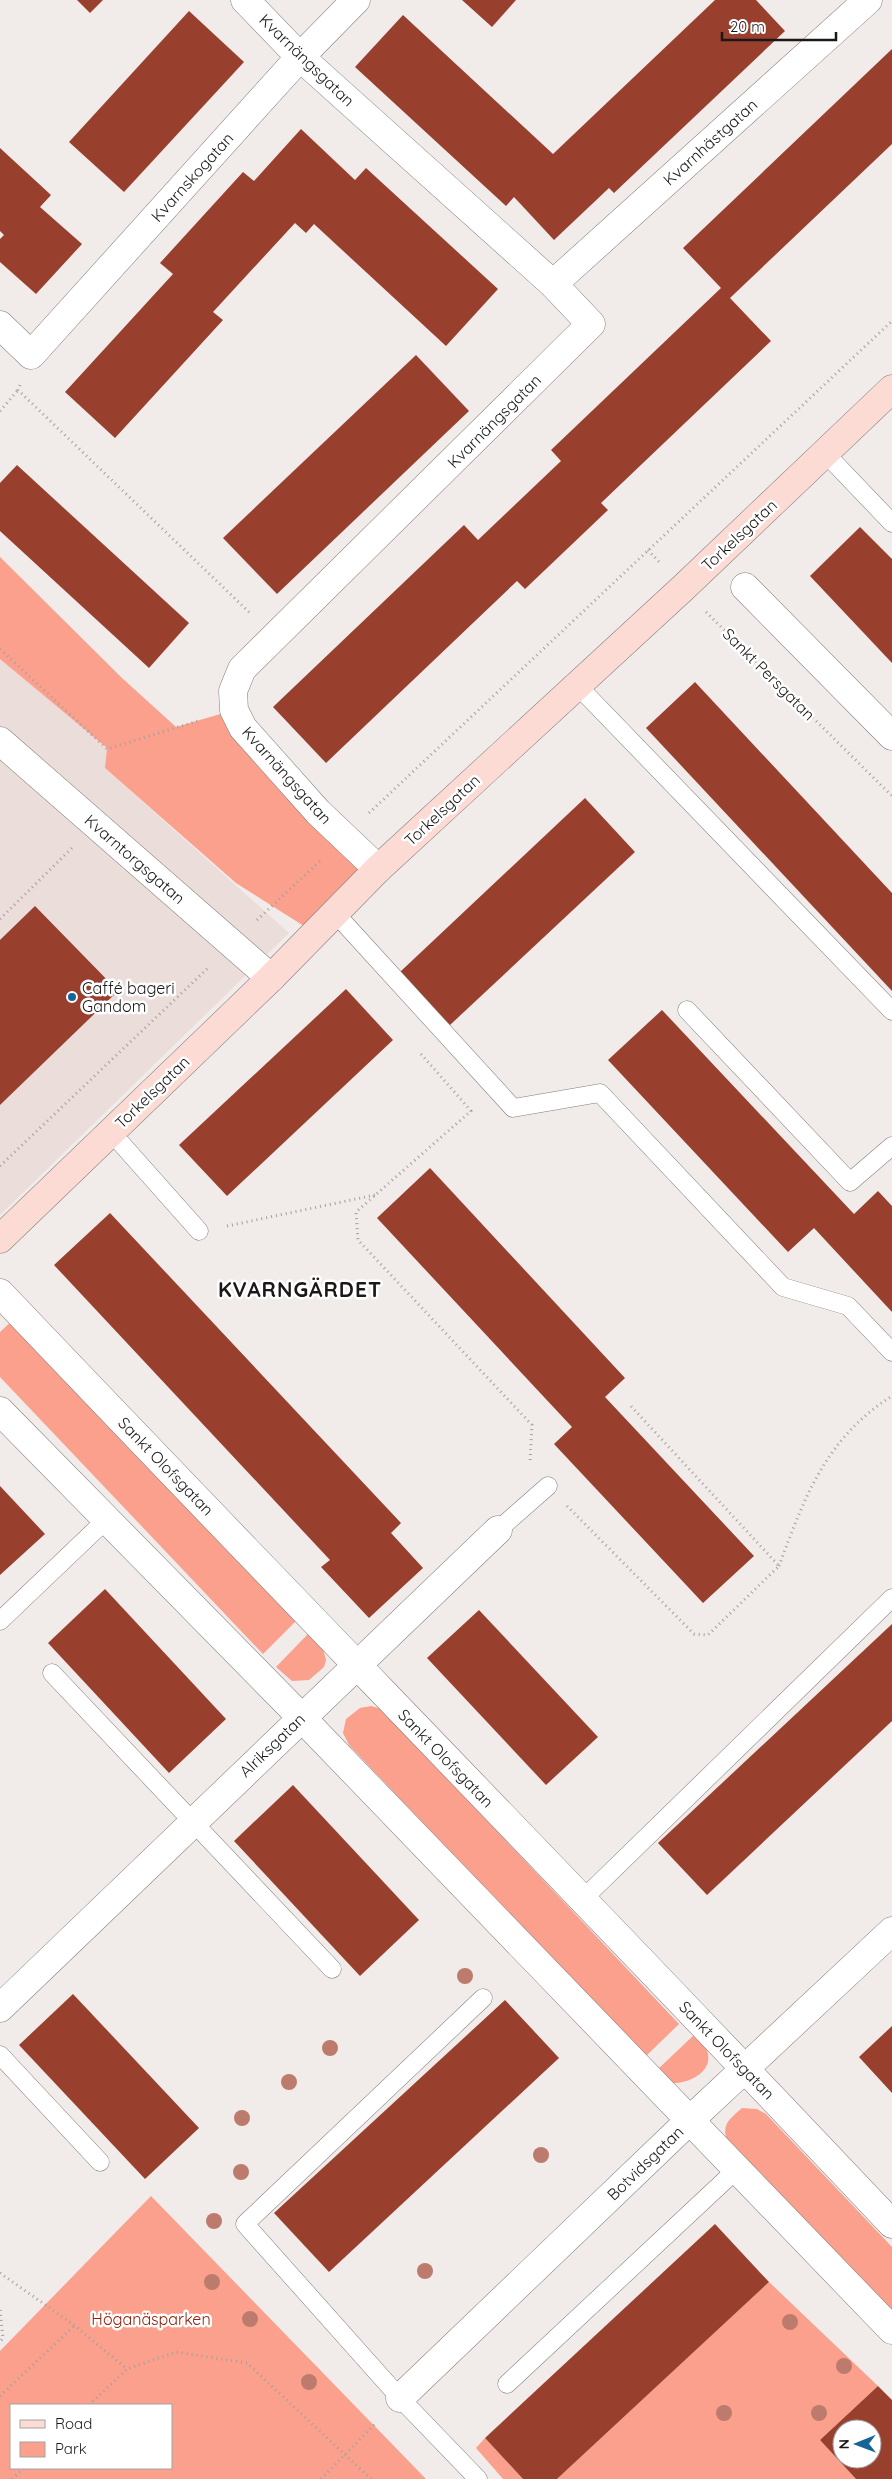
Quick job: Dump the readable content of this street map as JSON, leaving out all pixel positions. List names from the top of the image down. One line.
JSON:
{"streets":{"street":["Kvarnängsgatan","Kvarnhästgatan","Kvarnskogatan","Torkelsgatan","Kvarntorgsgatan","Sankt Olofsgatan","Alriksgatan","Botvidsgatan"],"path":["Sankt Persgatan"]},"crossings":[["Kvarnängsgatan","Kvarnhästgatan"],["Kvarnängsgatan","Kvarnskogatan"],["Kvarnängsgatan","Torkelsgatan"],["Torkelsgatan","Sankt Persgatan"],["Torkelsgatan","Kvarntorgsgatan"],["Sankt Olofsgatan","Alriksgatan"],["Sankt Olofsgatan","Botvidsgatan"]],"districts":["KVARNGÄRDET"],"parks":["Höganäsparken"],"places":["Caffé bageri Gandom"],"legend":["Road","Park"],"scale_bar":"20 m","north":"left"}
